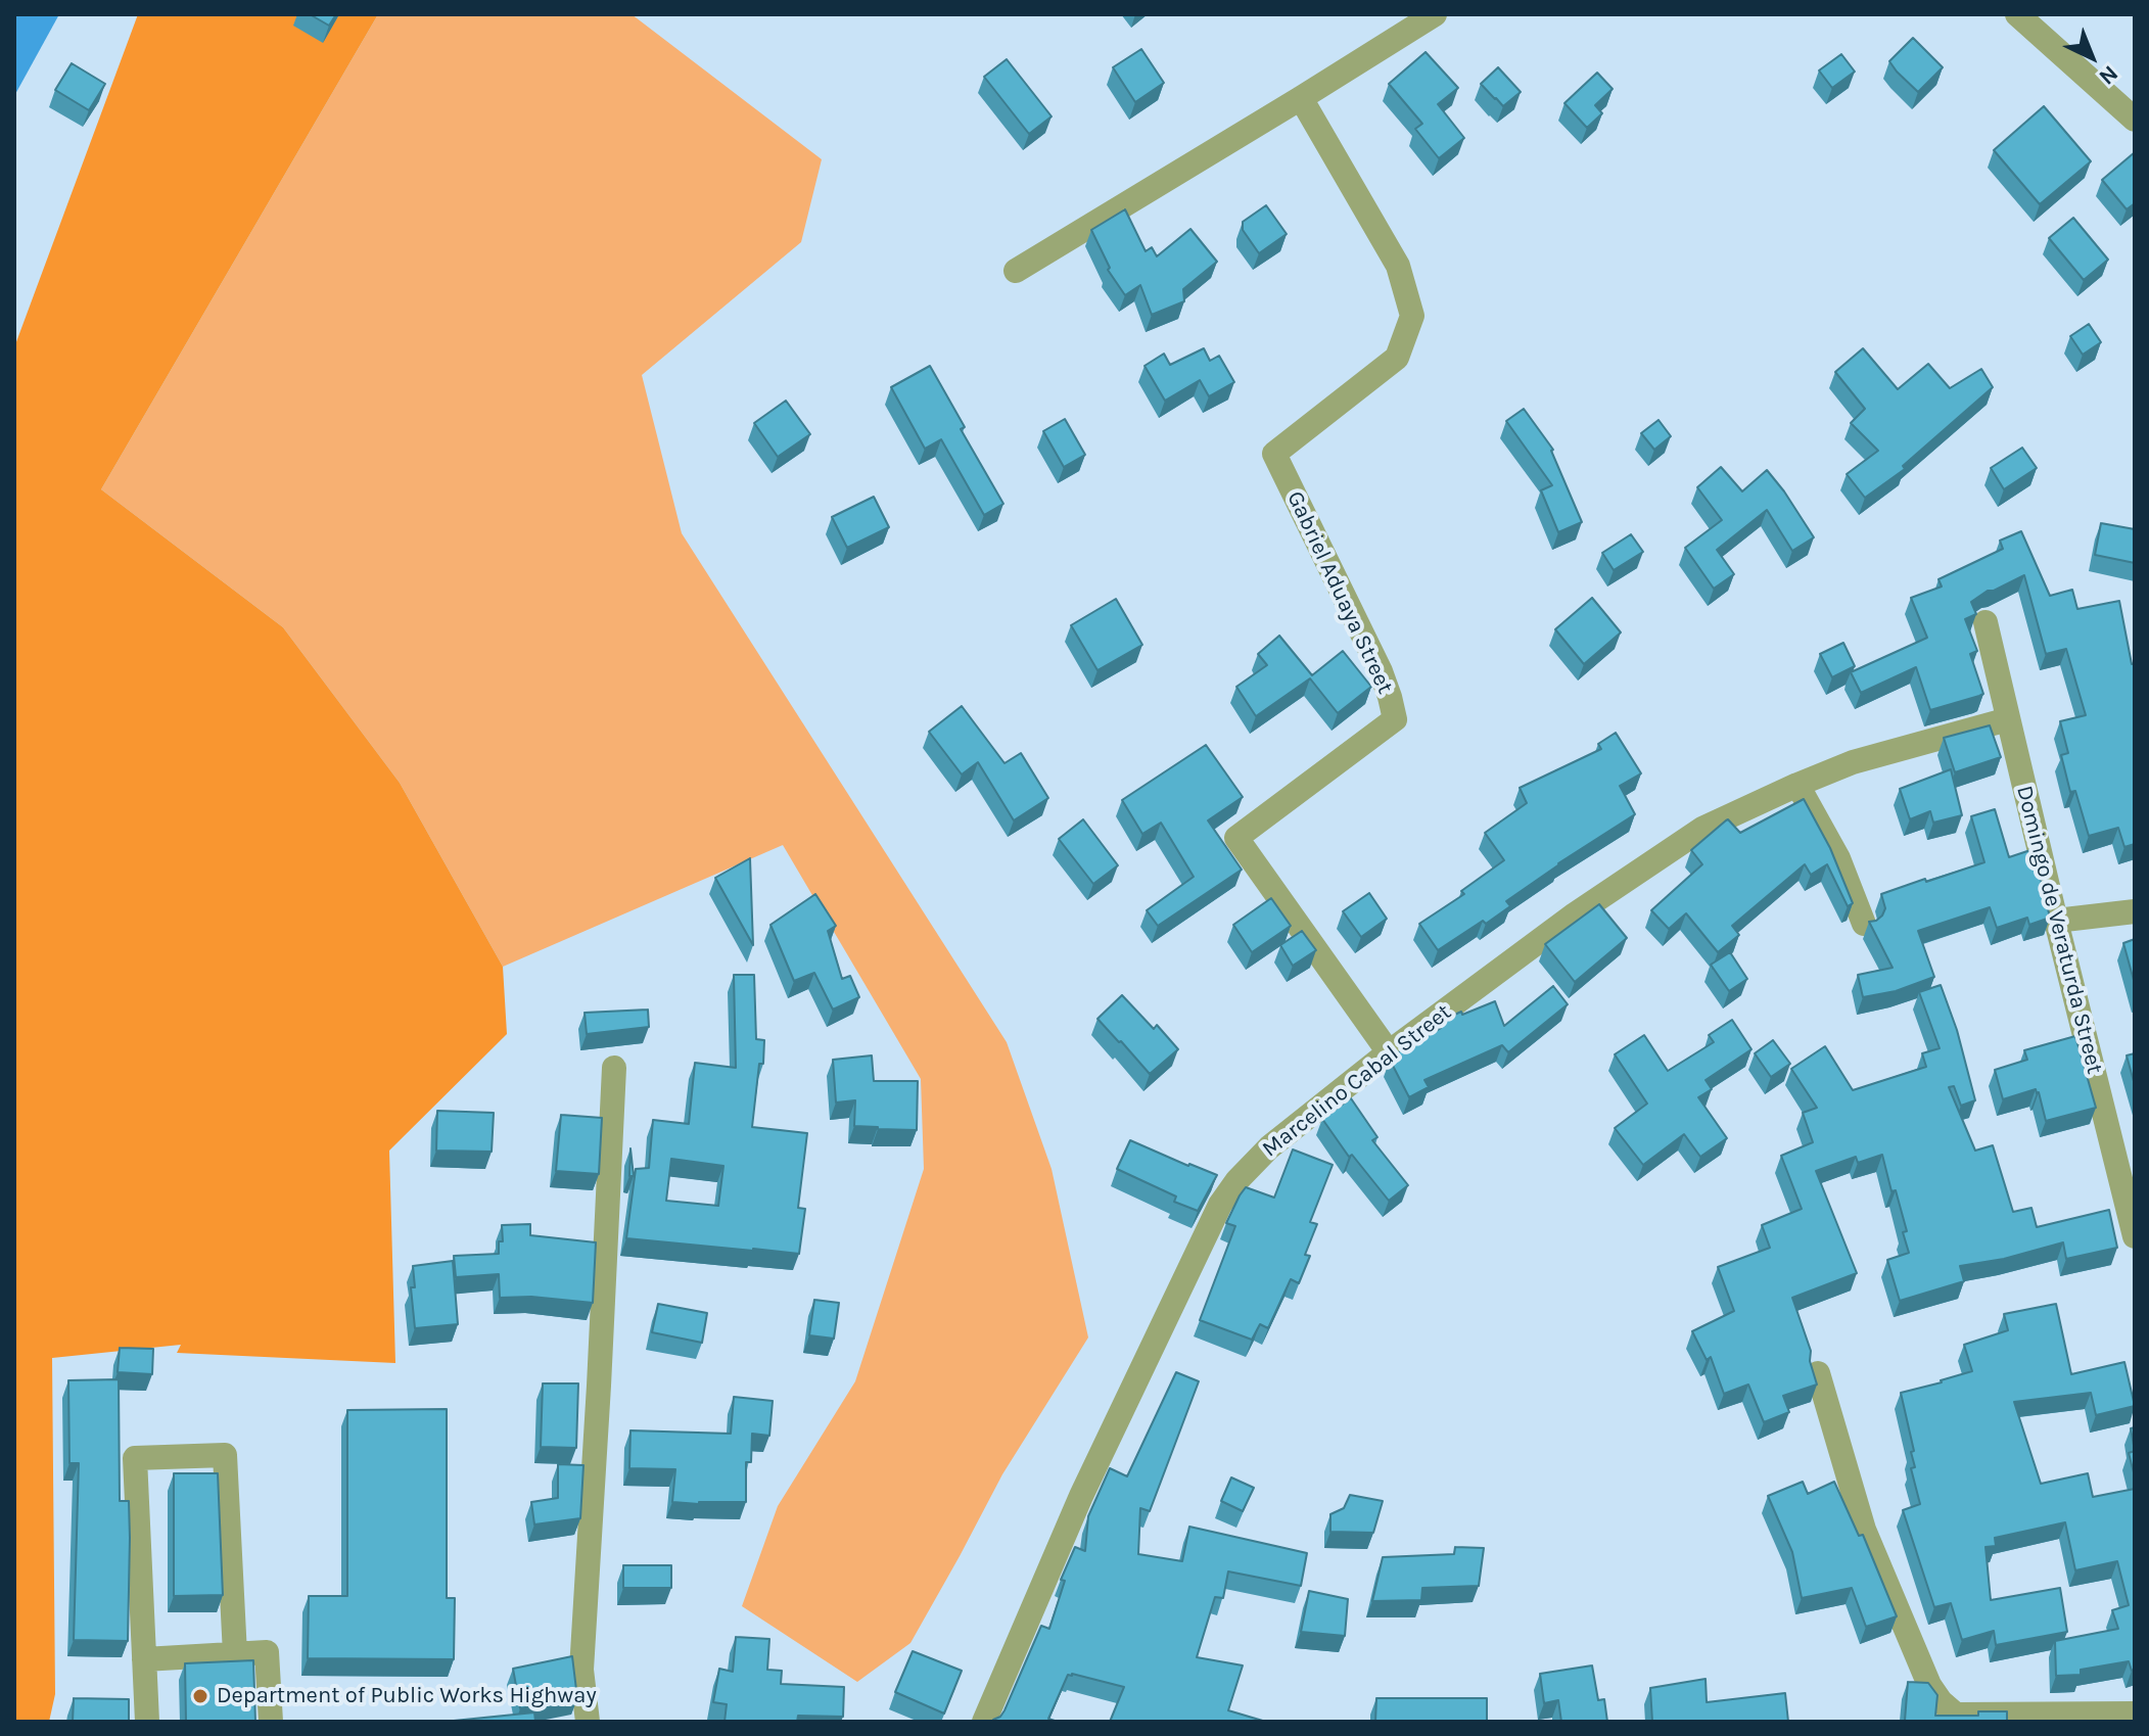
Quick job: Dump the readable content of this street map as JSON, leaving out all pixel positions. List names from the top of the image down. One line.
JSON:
{"streets":{"street":["Gabriel Aduaya Street","Domingo de Veraturda Street","Marcelino Cabal Street"]},"crossings":[["Gabriel Aduaya Street","Marcelino Cabal Street"],["Domingo de Veraturda Street","Marcelino Cabal Street"]],"places":["Department of Public Works Highway"],"north":"bottom right"}
